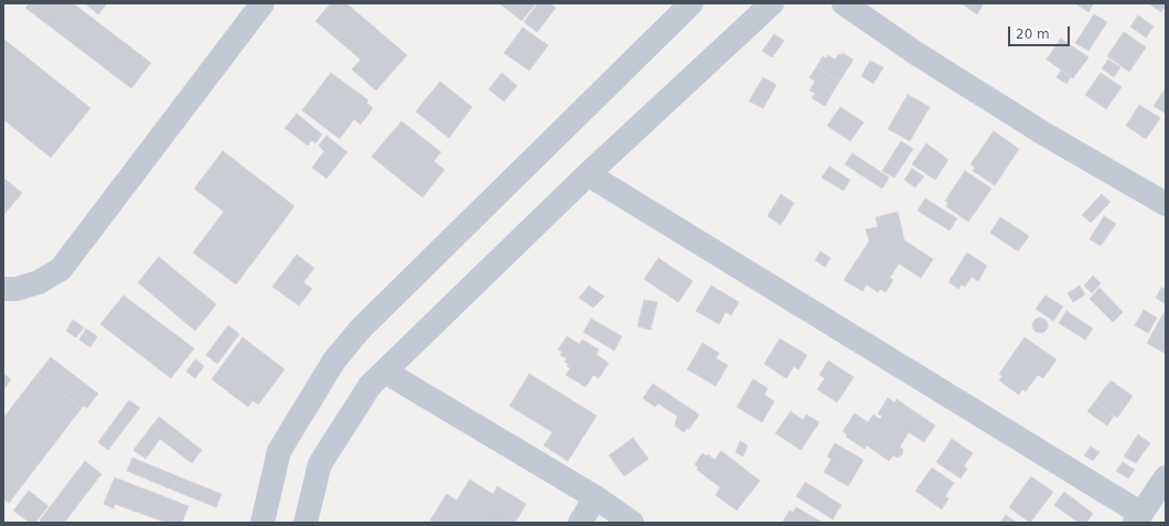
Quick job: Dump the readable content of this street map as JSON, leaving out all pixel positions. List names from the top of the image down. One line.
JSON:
{"scale_bar":"20 m"}
